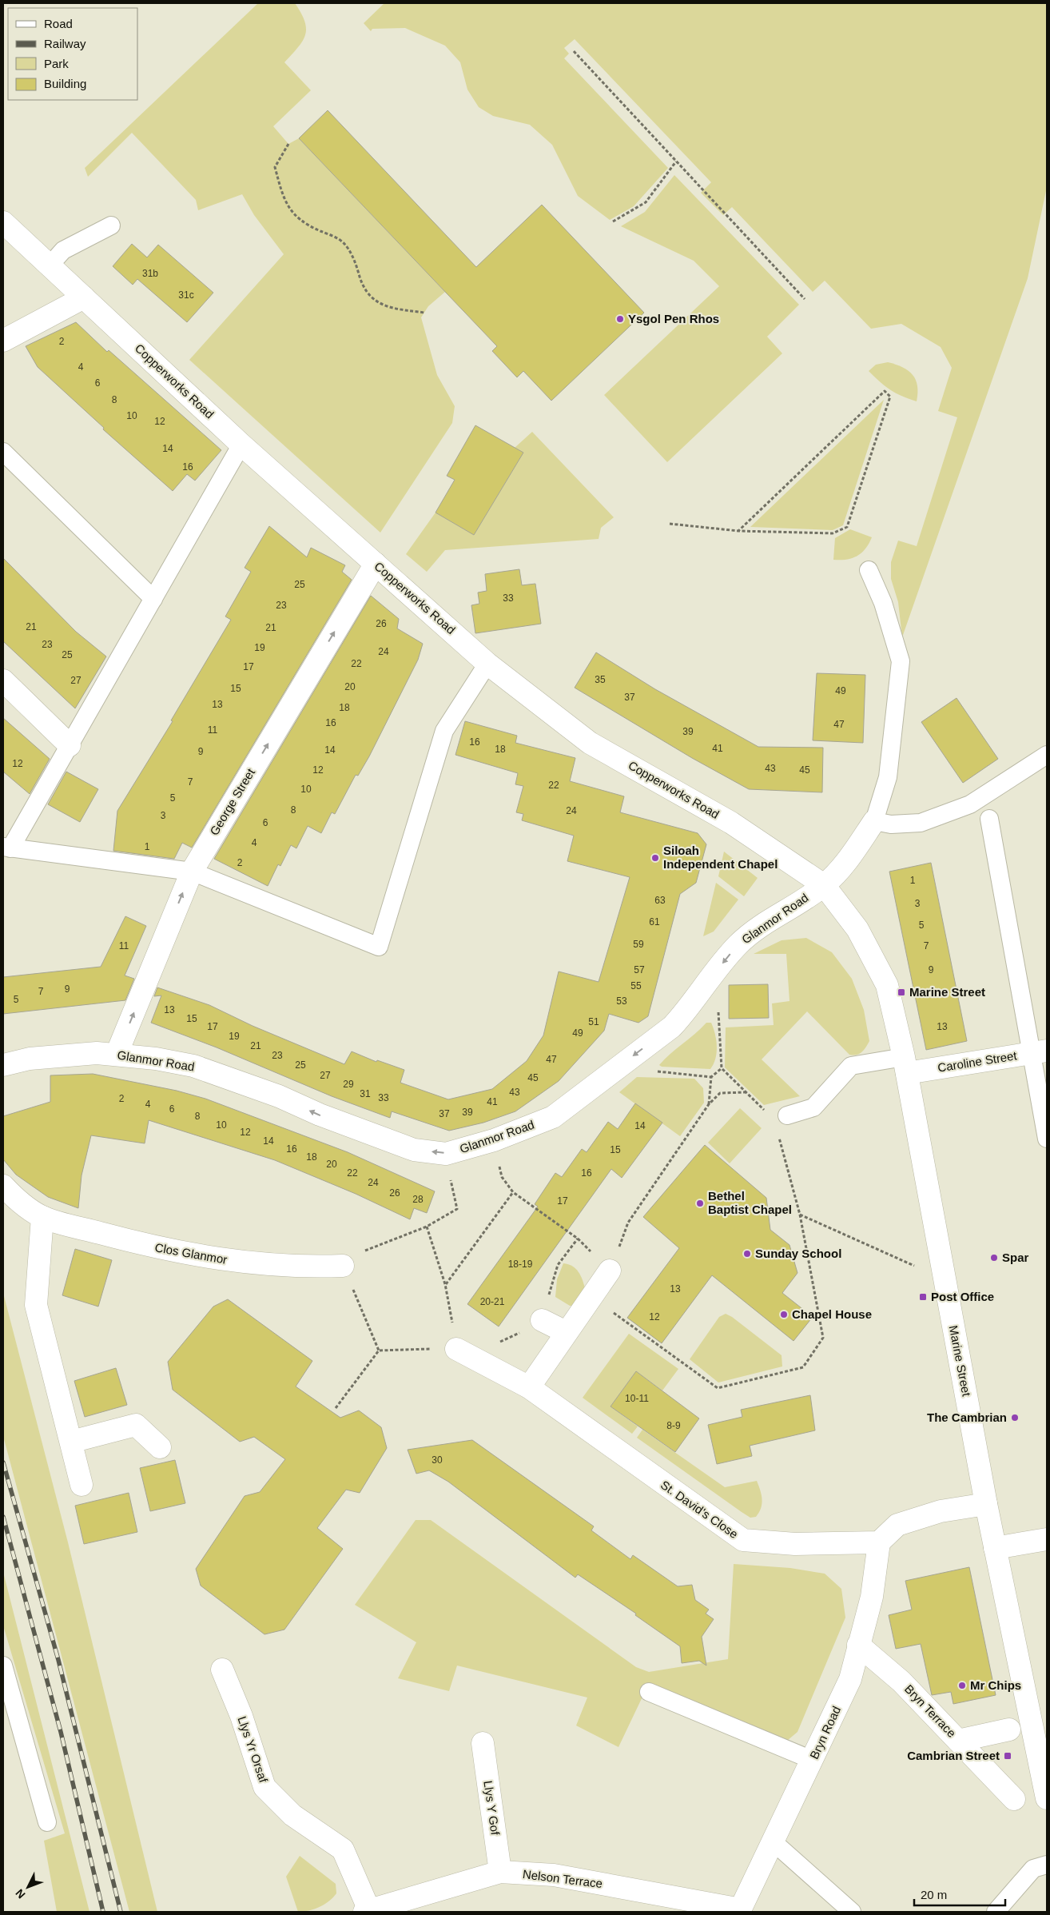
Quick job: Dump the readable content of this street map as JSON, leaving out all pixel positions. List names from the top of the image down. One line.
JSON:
{"streets":{"street":["Copperworks Road","George Street","Glanmor Road","Caroline Street","Clos Glanmor","Marine Street","St. David's Close","Bryn Terrace","Bryn Road","Llys Yr Orsaf","Llys Y Gof","Nelson Terrace"]},"crossings":[["Copperworks Road","George Street"],["Copperworks Road","Glanmor Road"],["Copperworks Road","Marine Street"],["George Street","Glanmor Road"],["Caroline Street","Marine Street"],["St. David's Close","Bryn Road"],["Bryn Terrace","Bryn Road"],["Bryn Road","Nelson Terrace"],["Llys Yr Orsaf","Nelson Terrace"],["Llys Y Gof","Nelson Terrace"]],"one_way":["George Street","Glanmor Road"],"places":{"other":["Ysgol Pen Rhos","Siloah Independent Chapel","Bethel Baptist Chapel","Sunday School","Spar","Chapel House","The Cambrian","Mr Chips"],"transit":["Marine Street","Post Office","Cambrian Street"]},"house_numbers":["31b","31c","2","4","6","8","10","12","14","16","25","33","23","26","21","21","23","19","24","25","22","17","35","27","20","15","49","37","13","18","16","47","11","39","16","41","18","14","9","12","43","12","45","7","22","10","5","8","24","3","6","4","1","2","1","63","3","61","5","59","11","7","57","9","55","9","7","5","53","13","15","51","17","13","49","19","21","23","47","25","27","45","29","43","31","33","2","41","4","6","39","37","8","10","14","12","14","16","15","18","20","22","16","24","26","28","17","18-19","13","20-21","12","10-11","8-9","30"],"legend":["Road","Railway","Park","Building"],"scale_bar":"20 m","north":"bottom left"}
